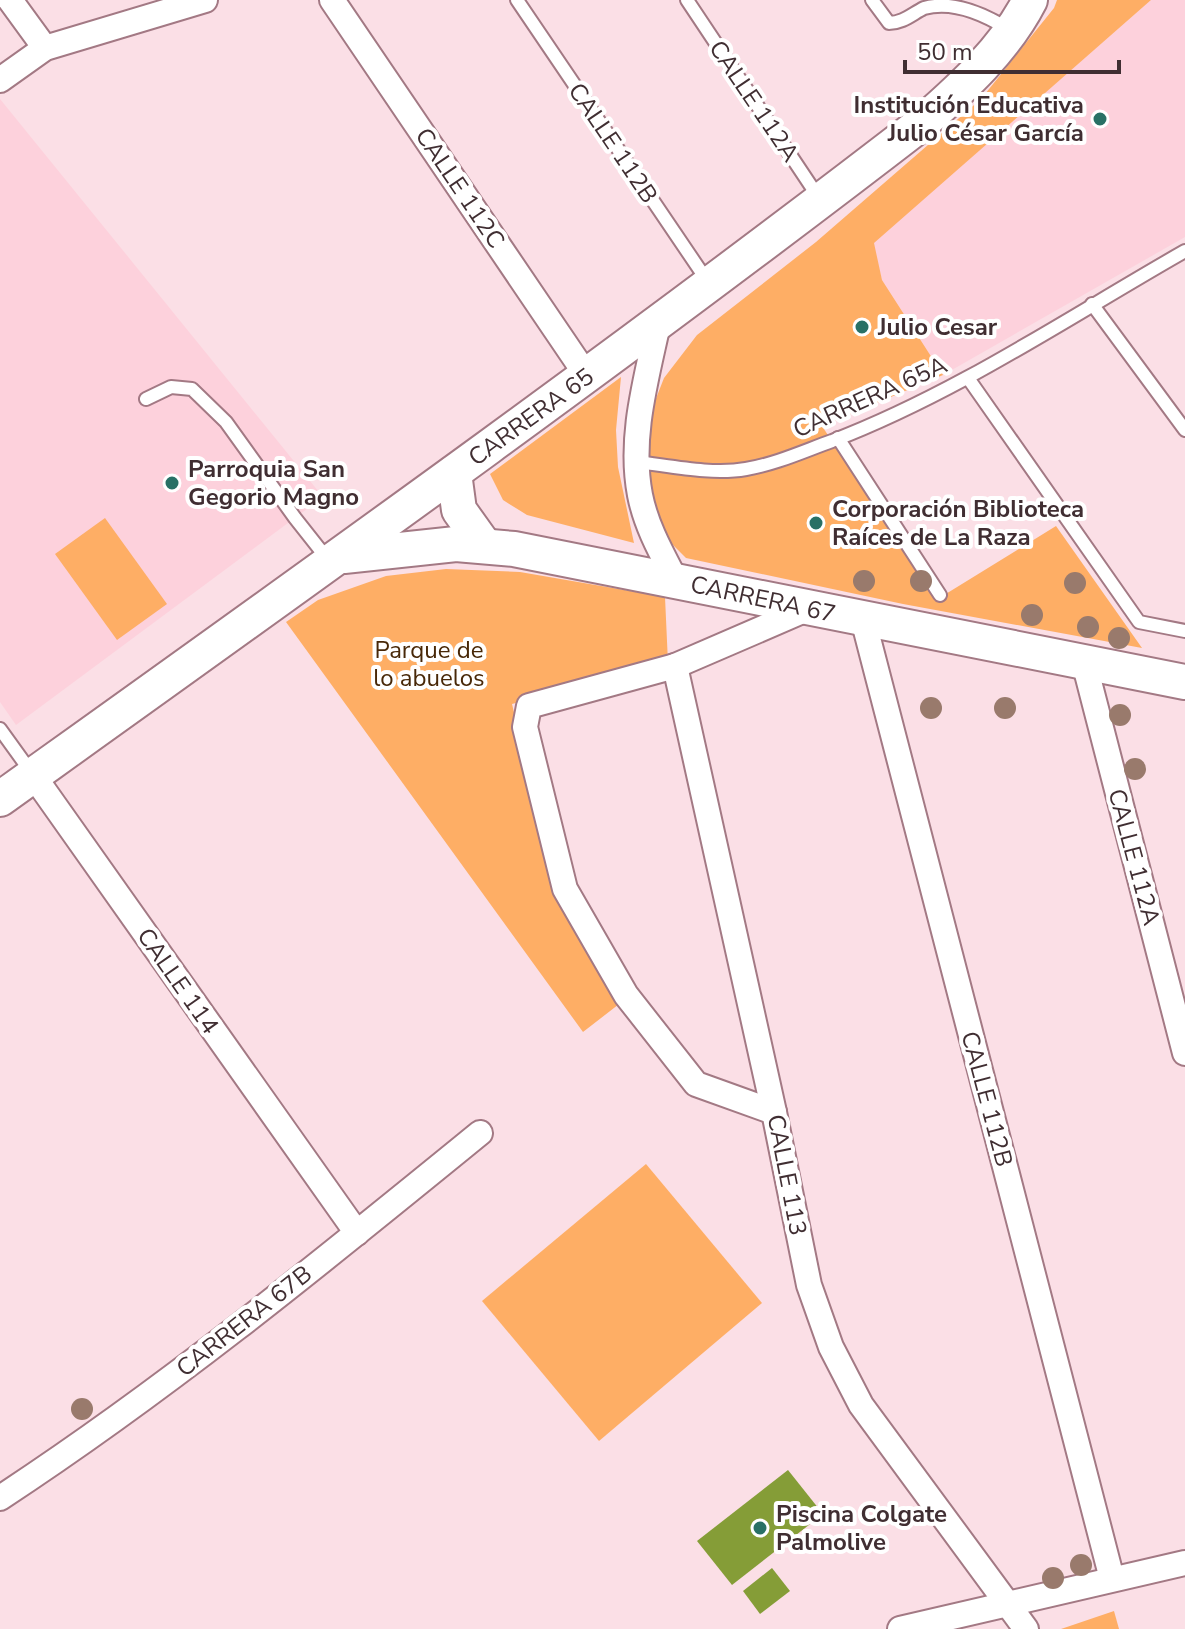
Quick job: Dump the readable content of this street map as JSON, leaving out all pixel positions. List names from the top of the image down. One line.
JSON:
{"streets":{"main road":["CARRERA 65","CARRERA 67"],"street":["CALLE 112A","CALLE 112B","CALLE 112C","CALLE 114","CALLE 113","CARRERA 67B"],"lane":["CARRERA 65A"]},"crossings":[["CALLE 112A","CARRERA 65"],["CALLE 112A","CARRERA 67"],["CALLE 112B","CARRERA 65"],["CALLE 112B","CARRERA 67"],["CALLE 112C","CARRERA 65"],["CARRERA 65","CARRERA 67"],["CARRERA 65","CALLE 114"],["CALLE 114","CARRERA 67B"]],"parks":["Parque de lo abuelos"],"places":["Institución Educativa Julio César García","Julio Cesar","Parroquia San Gegorio Magno","Corporación Biblioteca Raíces de La Raza","Piscina Colgate Palmolive"],"scale_bar":"50 m"}
